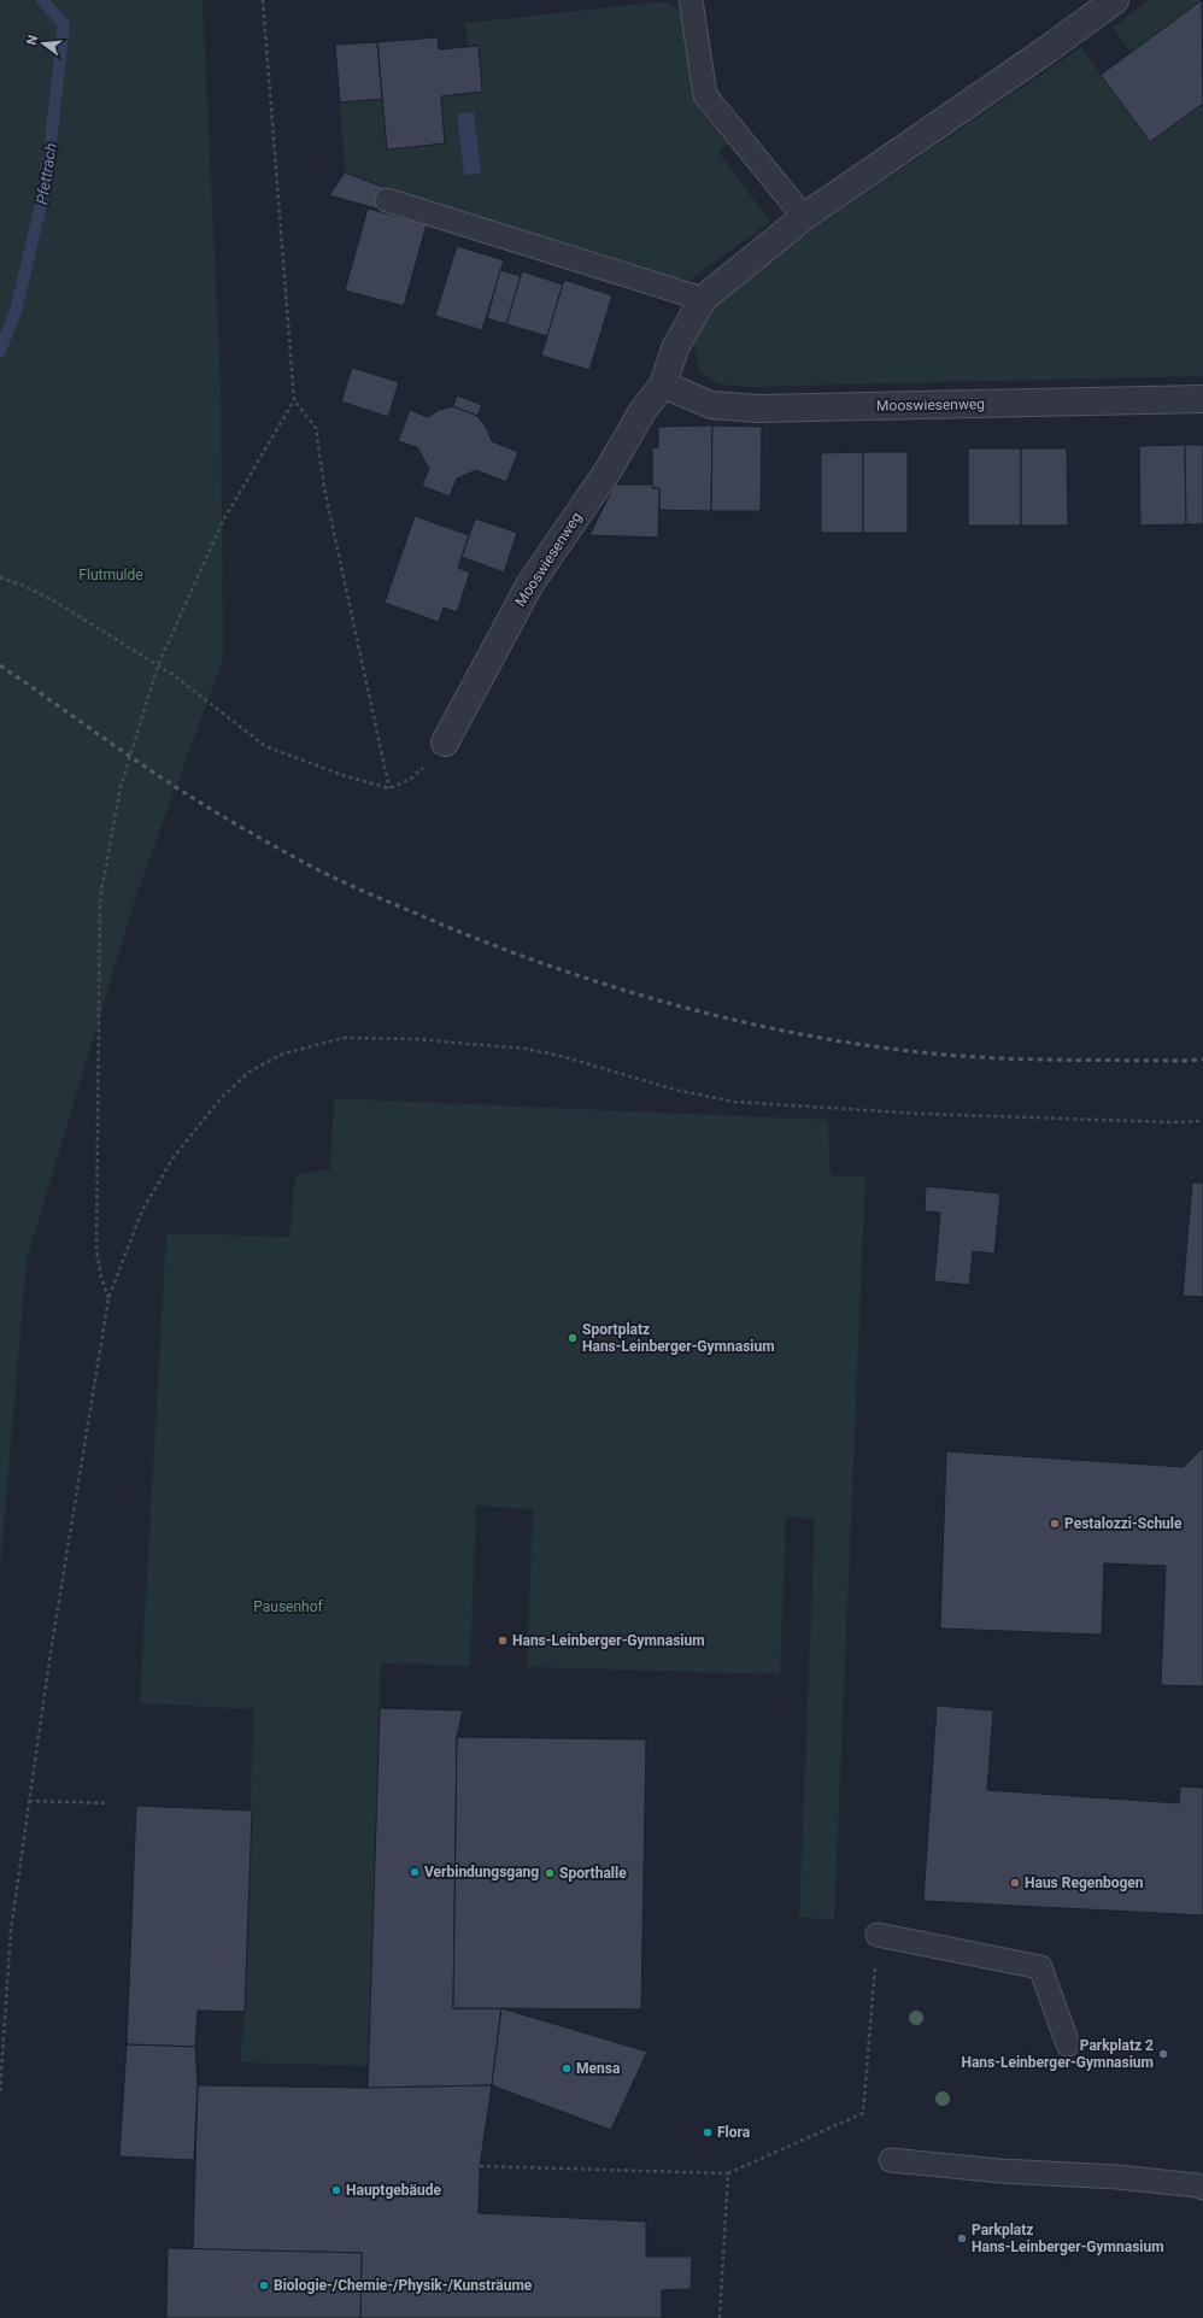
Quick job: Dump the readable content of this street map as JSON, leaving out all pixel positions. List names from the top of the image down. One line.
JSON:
{"streets":{"street":["Mooswiesenweg"]},"water":["Pfettrach"],"parks":["Flutmulde","Pausenhof"],"places":["Sportplatz Hans-Leinberger-Gymnasium","Pestalozzi-Schule","Hans-Leinberger-Gymnasium","Verbindungsgang","Sporthalle","Haus Regenbogen","Parkplatz 2 Hans-Leinberger-Gymnasium","Mensa","Flora","Hauptgebäude","Parkplatz Hans-Leinberger-Gymnasium","Biologie-/Chemie-/Physik-/Kunsträume"],"north":"left"}
